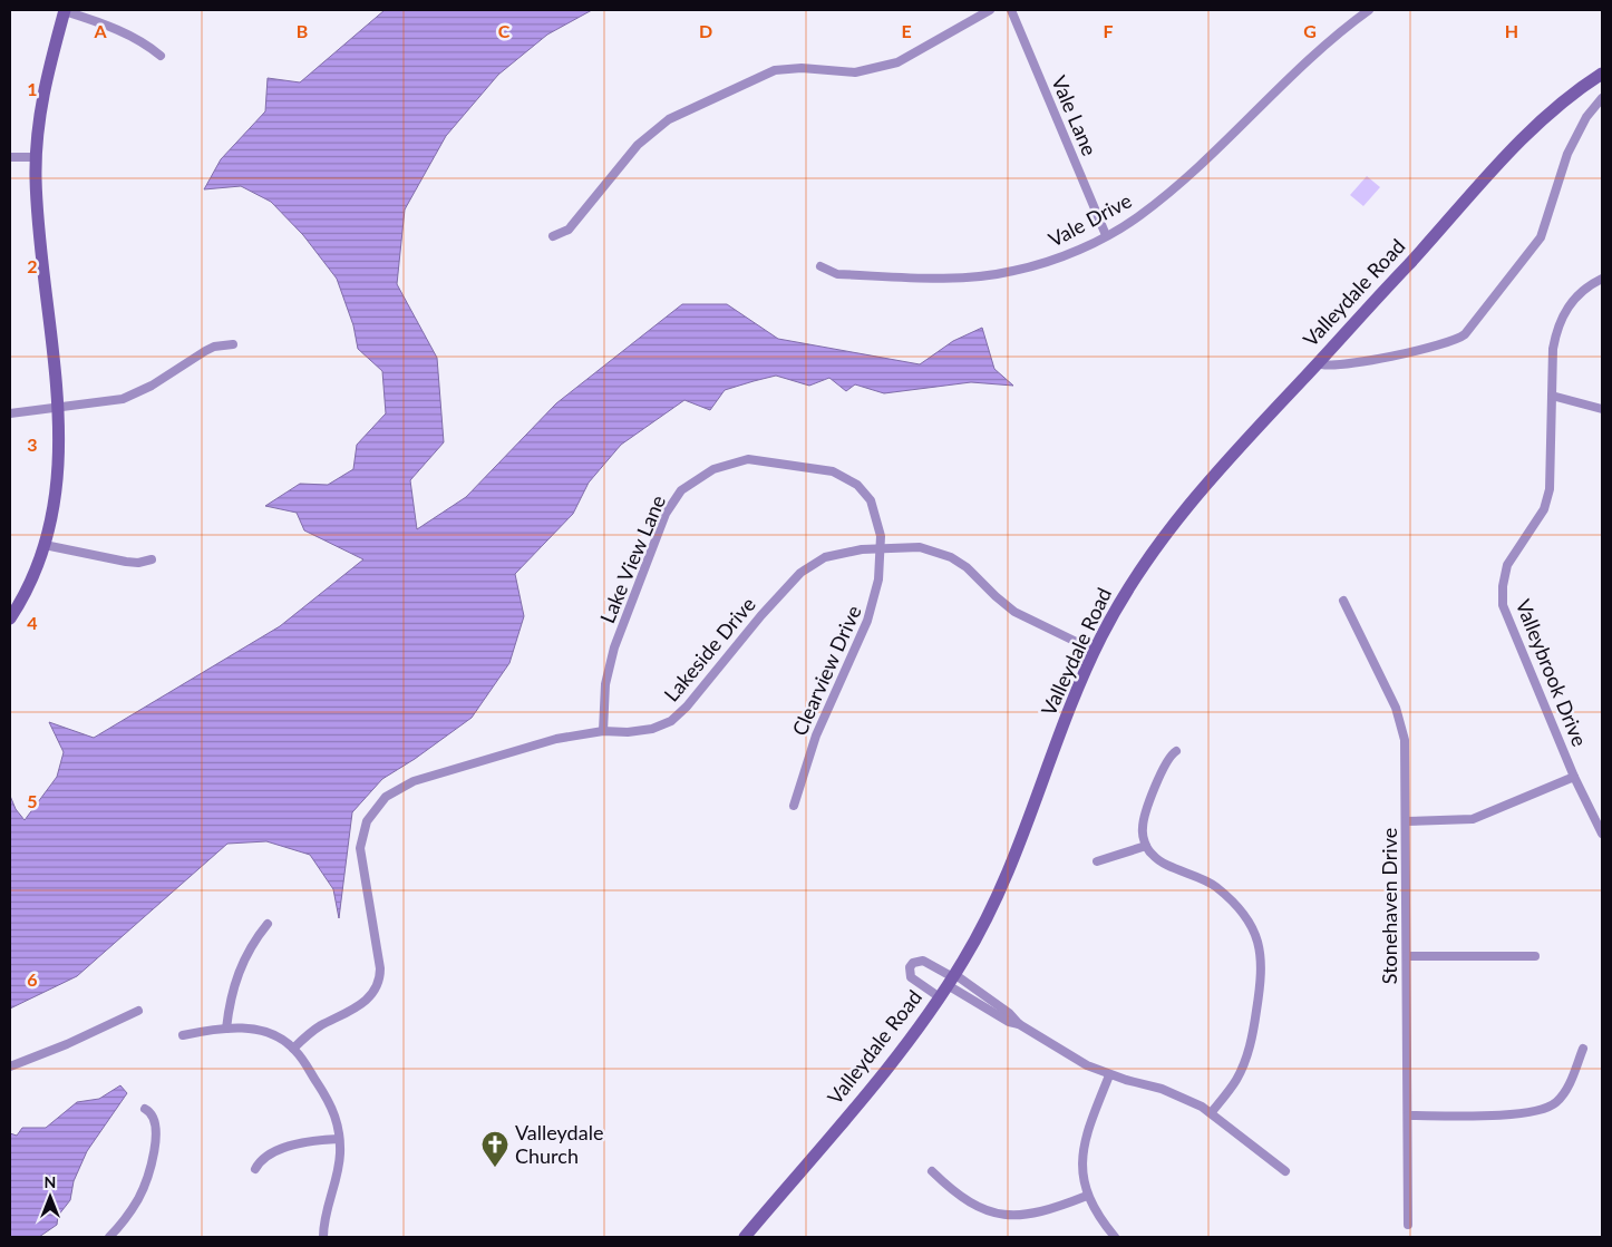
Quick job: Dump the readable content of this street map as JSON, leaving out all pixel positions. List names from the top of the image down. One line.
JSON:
{"streets":{"main road":["Valleydale Road"],"street":["Vale Lane","Vale Drive","Lake View Lane","Lakeside Drive","Clearview Drive","Valleybrook Drive","Stonehaven Drive"]},"crossings":[["Vale Lane","Vale Drive"],["Valleydale Road","Lakeside Drive"],["Lake View Lane","Lakeside Drive"],["Lake View Lane","Clearview Drive"],["Lakeside Drive","Clearview Drive"]],"places":{"church":["Valleydale Church"]},"north":"top","grid":{"columns":["A","B","C","D","E","F","G","H"],"rows":["1","2","3","4","5","6"]}}
